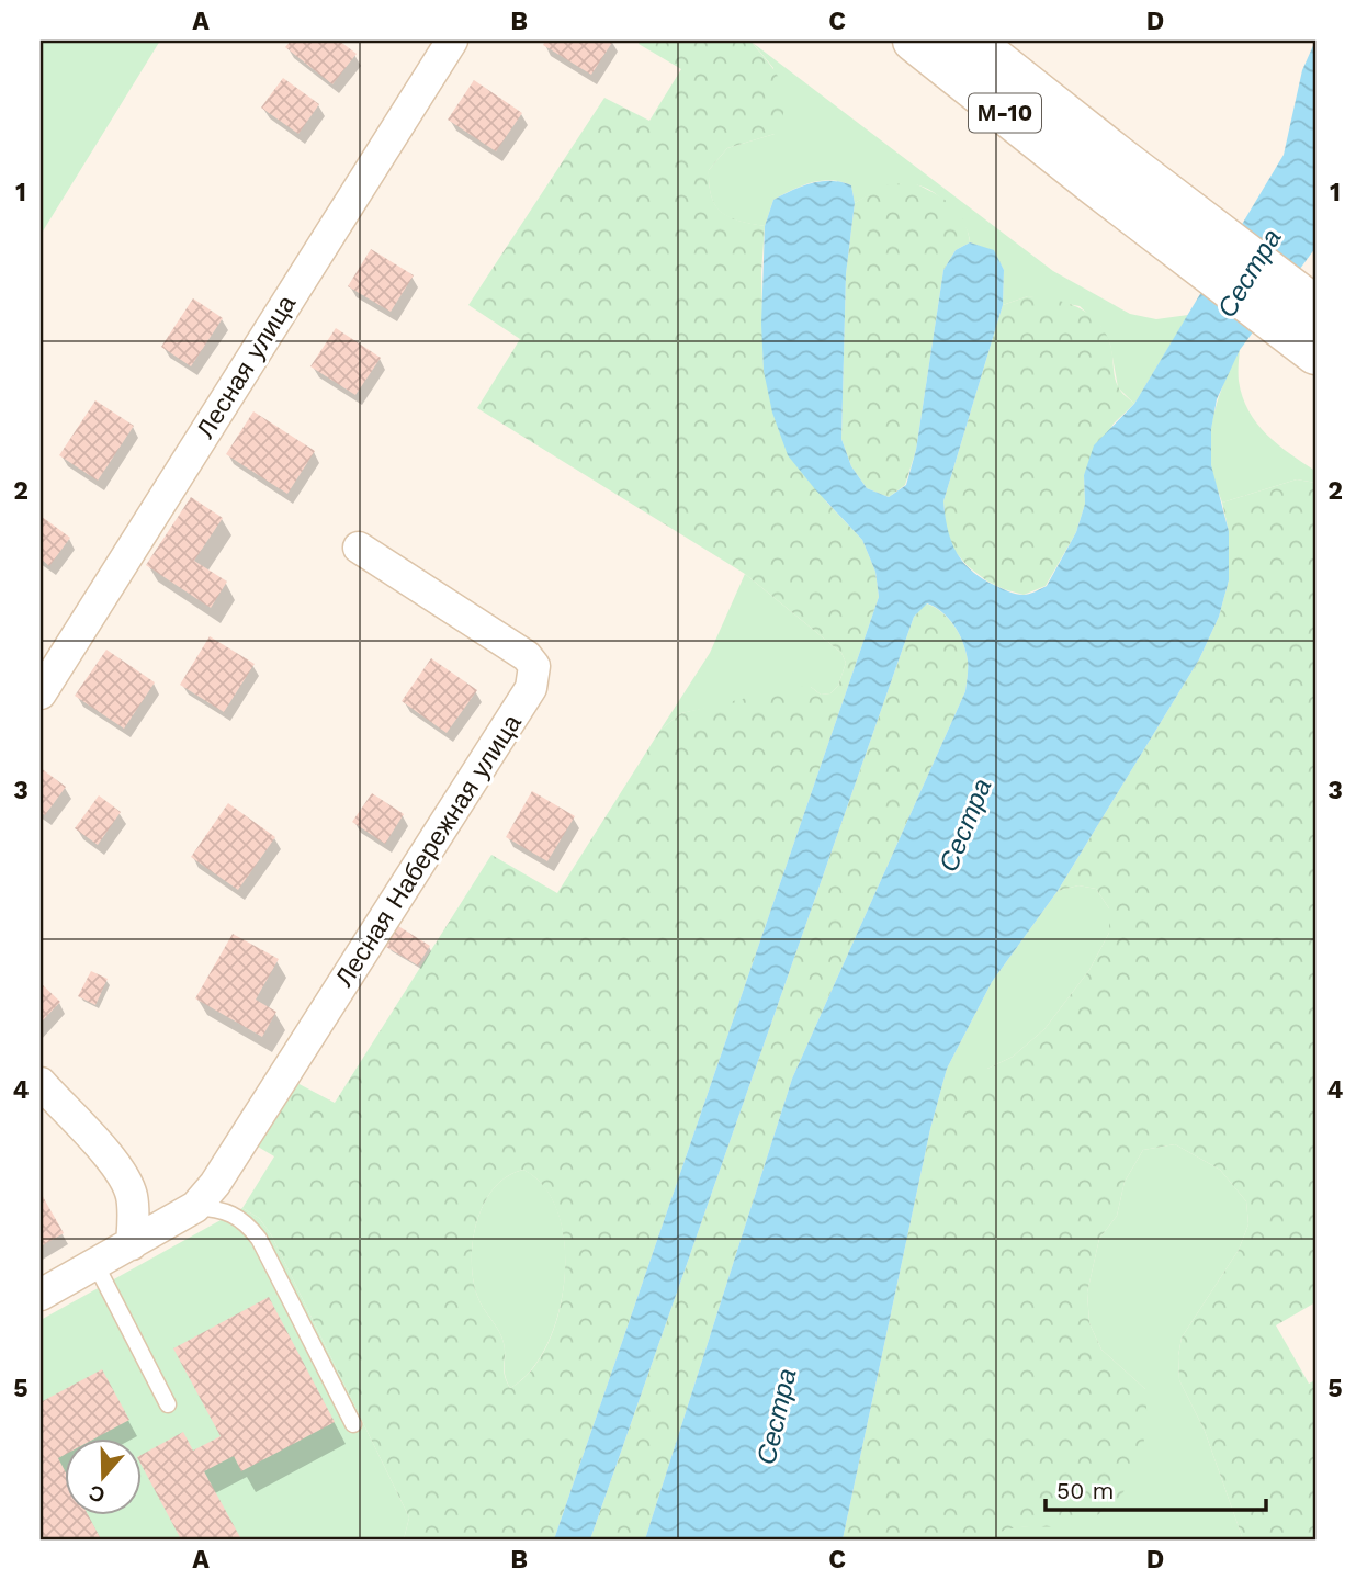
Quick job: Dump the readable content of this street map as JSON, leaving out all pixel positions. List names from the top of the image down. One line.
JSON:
{"streets":{"highway":["М-10"],"street":["Лесная улица","Лесная Набережная улица"]},"water":["Сестра"],"scale_bar":"50 m","north":"bottom","grid":{"columns":["A","B","C","D"],"rows":["1","2","3","4","5"]}}
